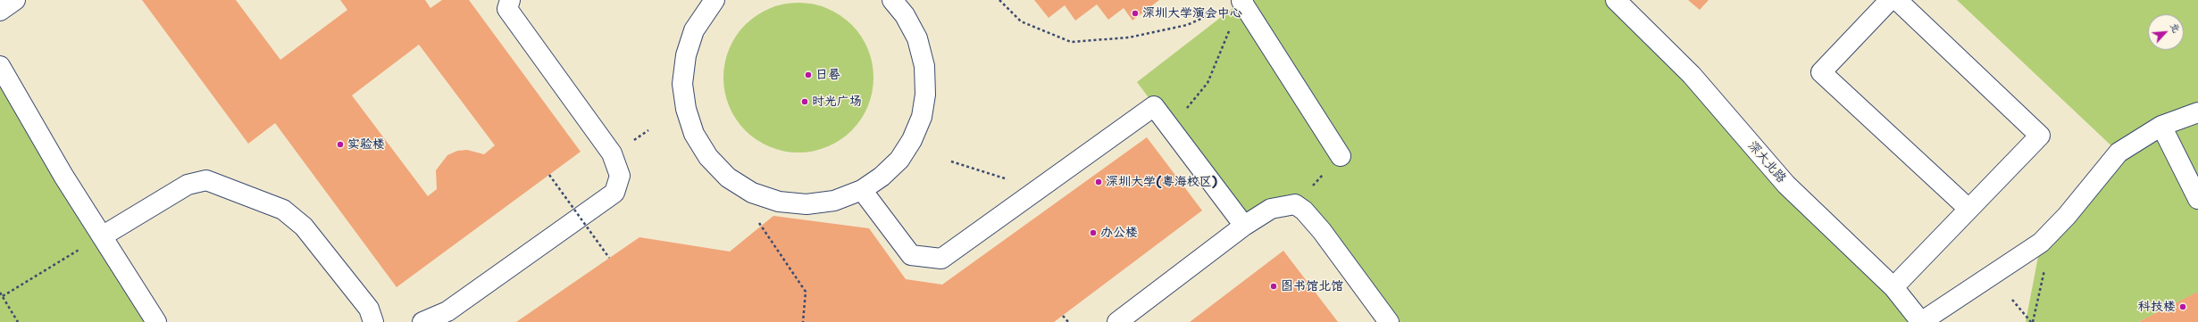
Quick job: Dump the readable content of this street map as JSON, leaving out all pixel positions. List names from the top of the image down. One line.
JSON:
{"streets":{"street":["深大北路"]},"places":["深圳大学演会中心","日晷","时光广场","实验楼","深圳大学(粤海校区)","办公楼","图书馆北馆","科技楼"],"north":"top right"}
